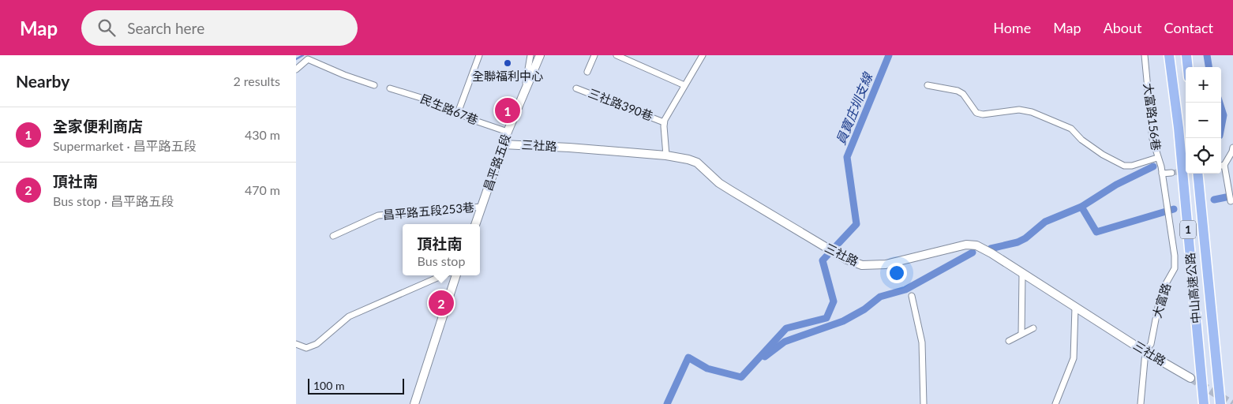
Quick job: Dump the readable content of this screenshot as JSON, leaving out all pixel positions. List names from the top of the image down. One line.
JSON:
{"streets":{"highway":["1","中山高速公路"],"street":["三社路390巷","民生路67巷","大富路156巷","三社路","昌平路五段","昌平路五段253巷","大富路"]},"crossings":[["民生路67巷","昌平路五段"],["大富路156巷","大富路"],["三社路","昌平路五段"],["三社路","大富路"],["昌平路五段","昌平路五段253巷"]],"water":["員寶庄圳支線"],"places":["全聯福利中心"],"scale_bar":"100 m","page":{"header":"Map","search":"Search here","nav":["Home","Map","About","Contact"],"heading":["Nearby","2 results"],"map_buttons":["+","−"],"pins":["1","2"],"list":[{"mark":"1","name":"全家便利商店","note":"Supermarket · 昌平路五段","value":"430 m"},{"mark":"2","name":"頂社南","note":"Bus stop · 昌平路五段","value":"470 m"}],"popup":["頂社南","Bus stop"],"scale":"100 m"}}
